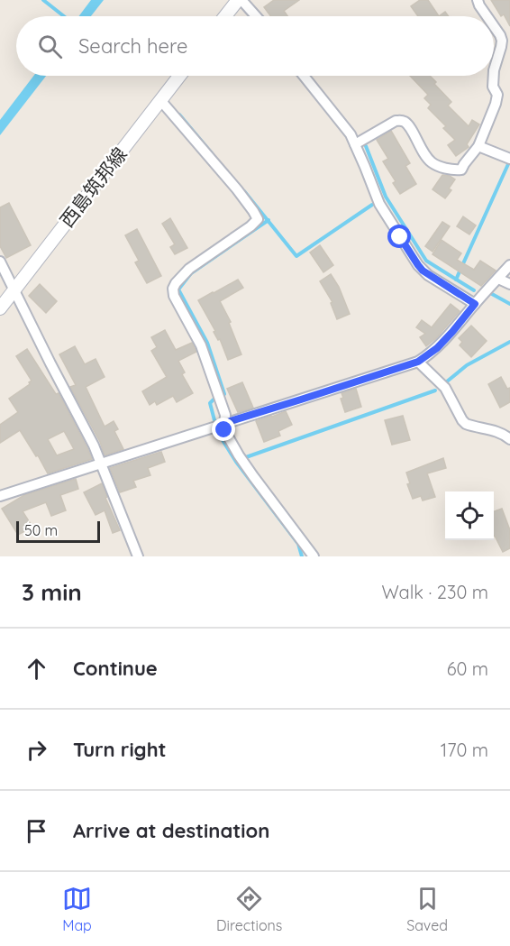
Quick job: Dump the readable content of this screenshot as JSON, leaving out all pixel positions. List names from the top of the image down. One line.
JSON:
{"streets":{"main road":["西島筑邦線"]},"scale_bar":"50 m","page":{"search":"Search here","scale":"50 m","heading":["3 min","Walk · 230 m"],"list":[["Continue","60 m"],["Turn right","170 m"],"Arrive at destination"],"nav":["Map","Directions","Saved"]}}
